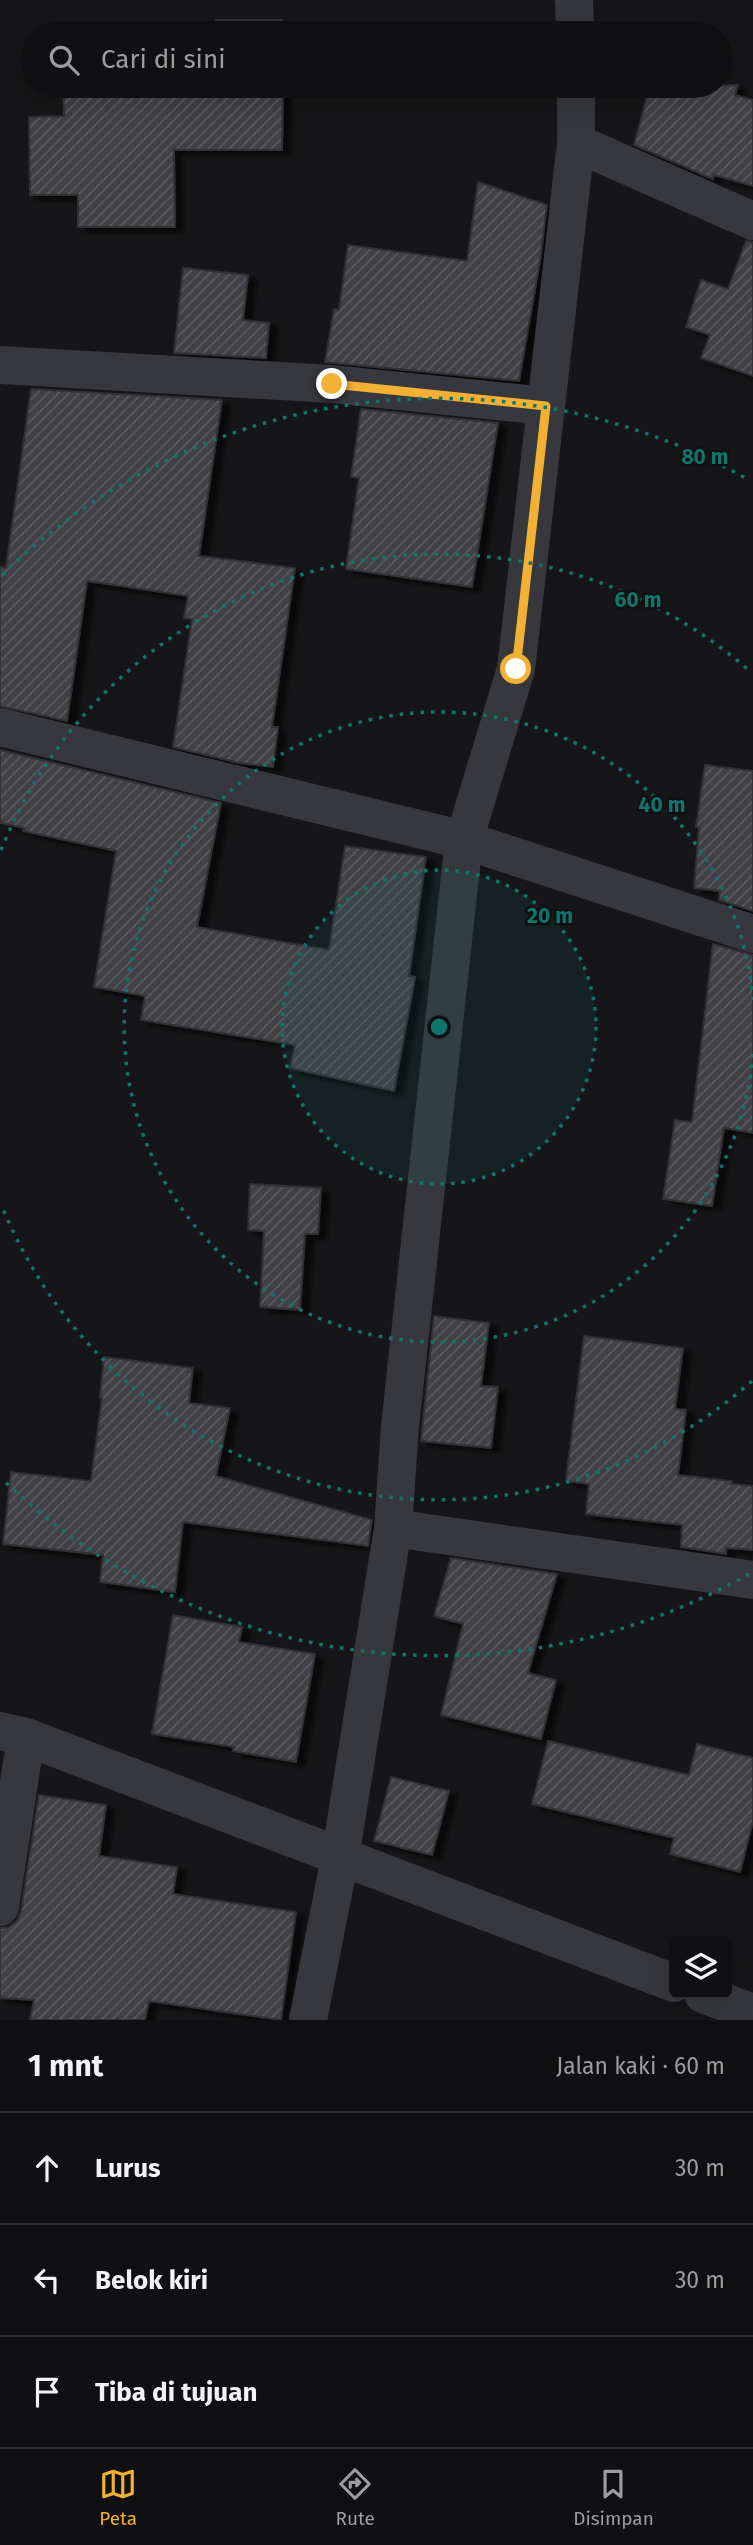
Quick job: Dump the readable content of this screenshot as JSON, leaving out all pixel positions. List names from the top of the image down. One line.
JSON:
{"page":{"search":"Cari di sini","heading":["1 mnt","Jalan kaki · 60 m"],"list":[["Lurus","30 m"],["Belok kiri","30 m"],"Tiba di tujuan"],"nav":["Peta","Rute","Disimpan"]},"rings":["80 m","60 m","40 m","20 m"]}
